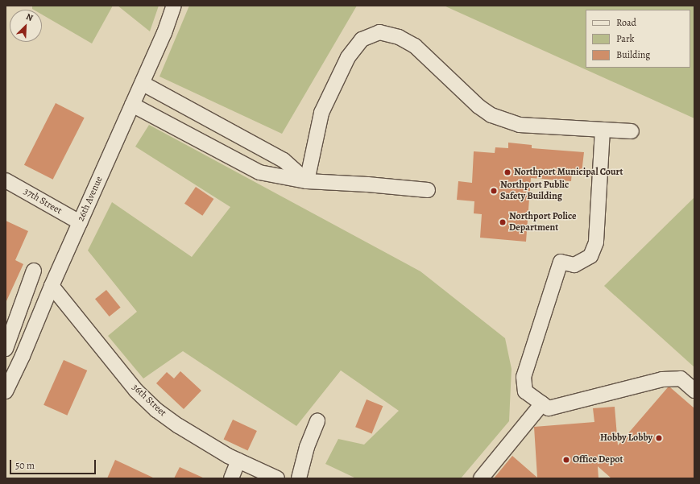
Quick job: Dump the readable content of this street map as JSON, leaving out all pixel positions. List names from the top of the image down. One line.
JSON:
{"streets":{"street":["26th Avenue","37th Street","36th Street"]},"crossings":[["26th Avenue","37th Street"],["26th Avenue","36th Street"]],"places":["Northport Municipal Court","Northport Public Safety Building","Northport Police Department","Hobby Lobby","Office Depot"],"legend":["Road","Park","Building"],"scale_bar":"50 m","north":"top right"}
